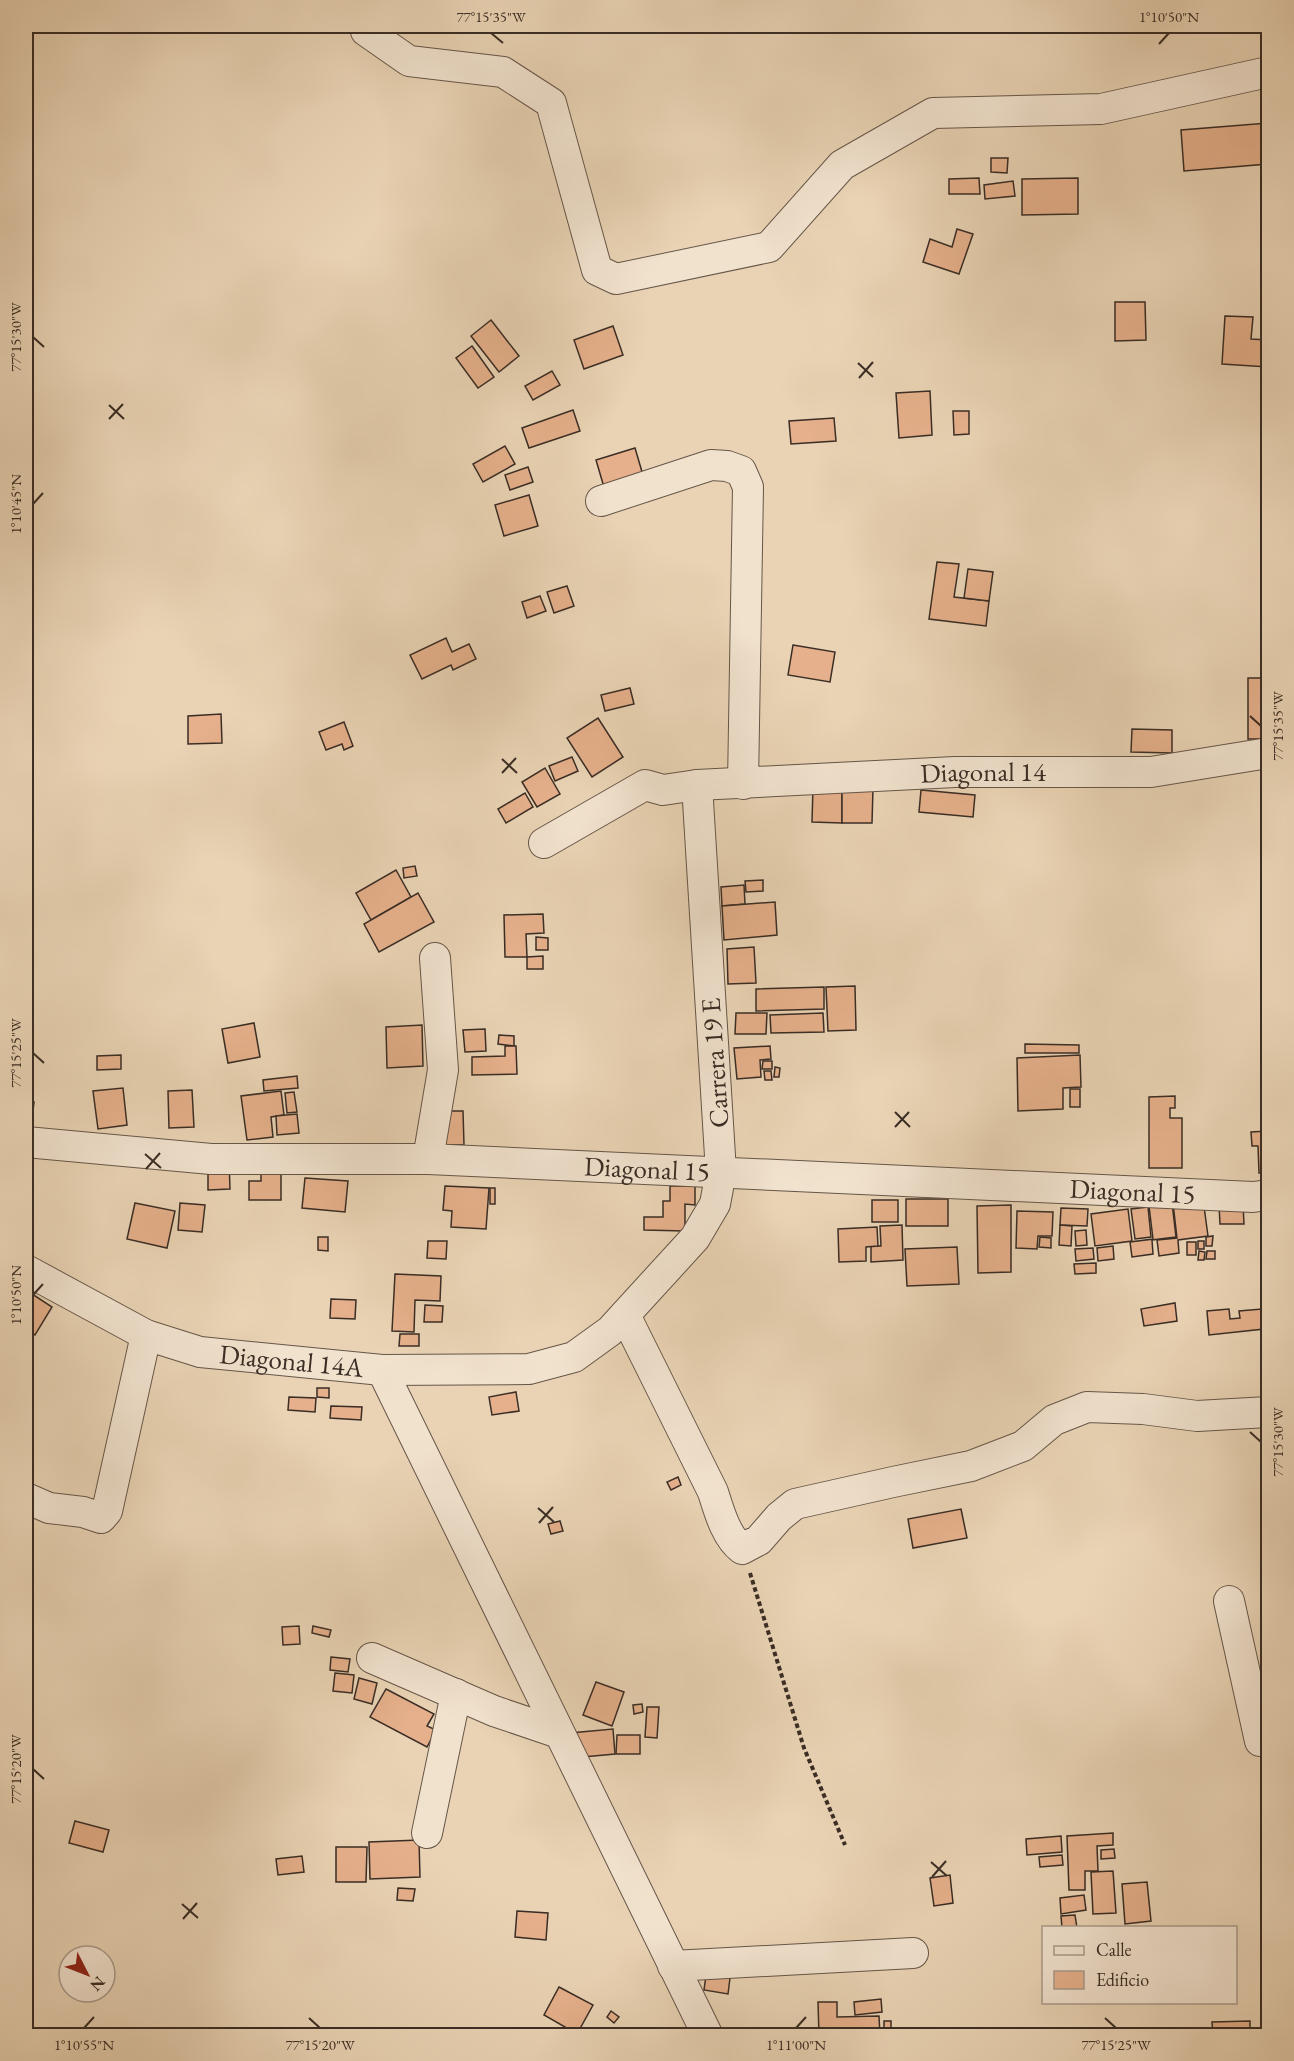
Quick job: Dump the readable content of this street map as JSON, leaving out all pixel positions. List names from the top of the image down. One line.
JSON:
{"streets":{"street":["Diagonal 14","Carrera 19 E","Diagonal 15","Diagonal 14A"]},"crossings":[["Diagonal 14","Carrera 19 E"],["Carrera 19 E","Diagonal 15"],["Carrera 19 E","Diagonal 14A"]],"legend":["Calle","Edificio"],"north":"bottom right","coordinates":["77°15'35\"W","1°10'50\"N","77°15'30\"W","1°10'45\"N","77°15'25\"W","77°15'20\"W","1°10'55\"N","1°11'00\"N"]}
